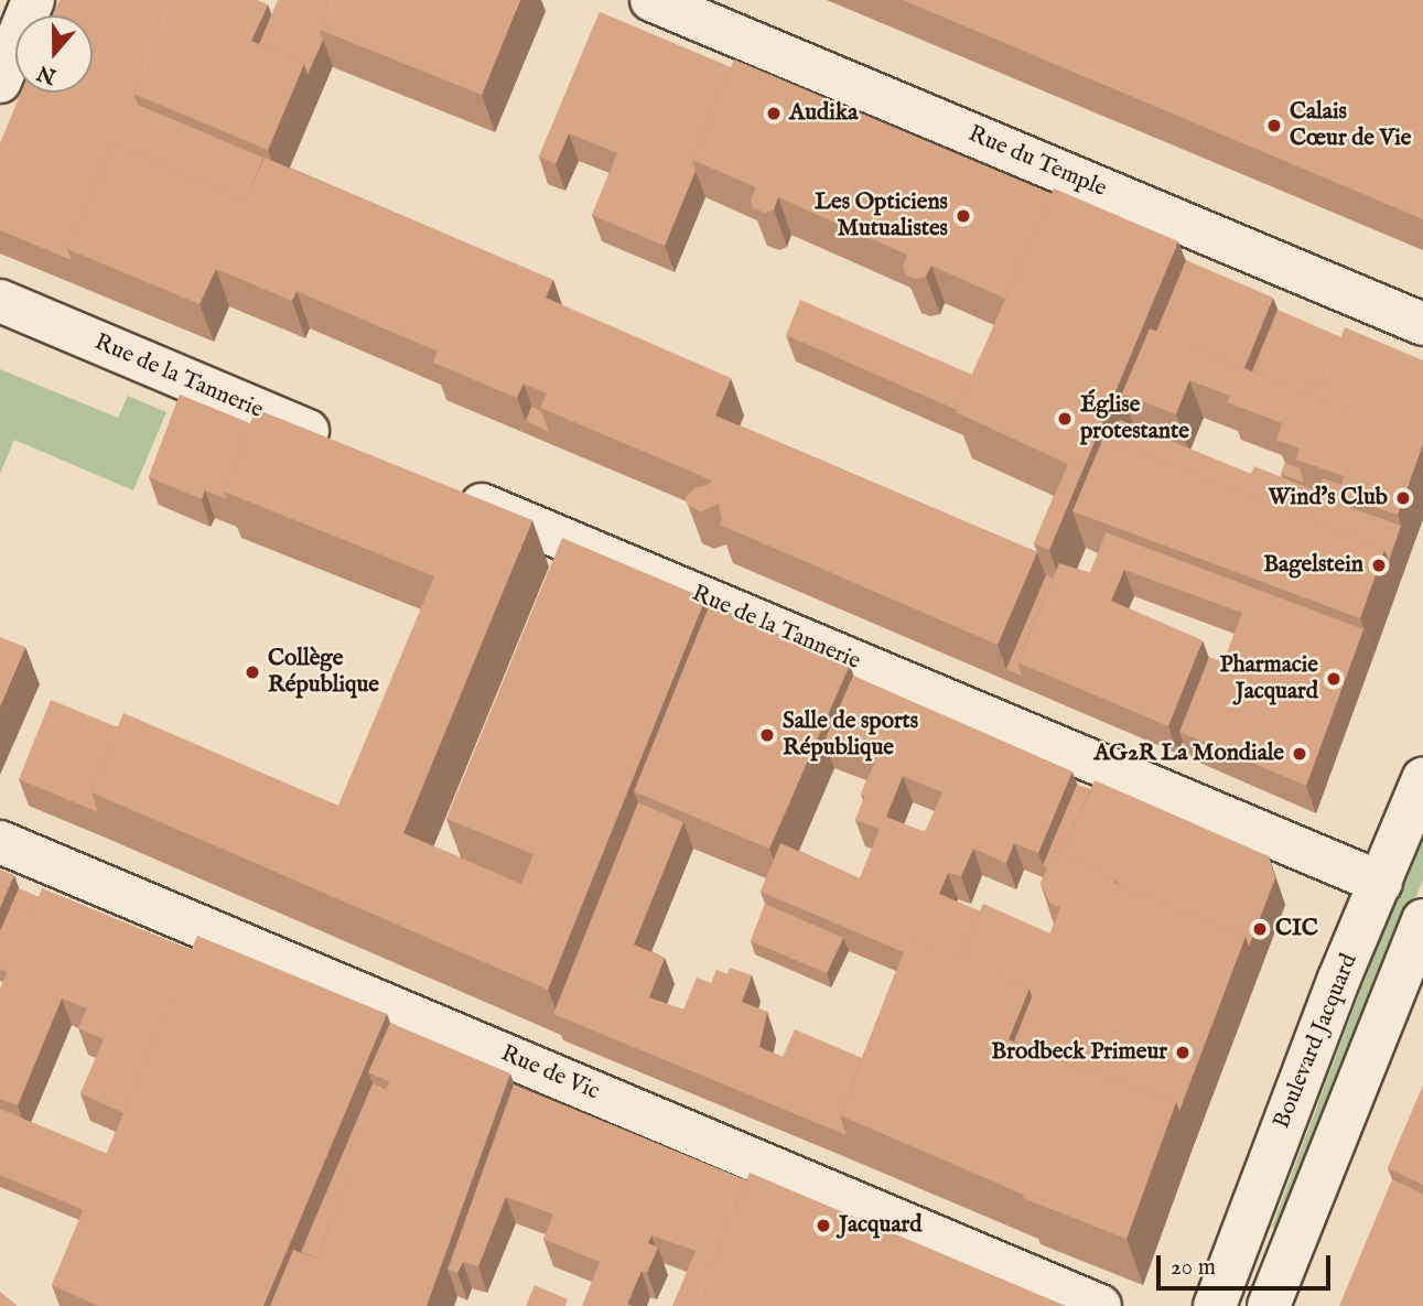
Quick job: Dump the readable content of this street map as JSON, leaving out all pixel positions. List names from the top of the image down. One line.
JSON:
{"streets":{"street":["Rue du Temple","Rue de la Tannerie","Boulevard Jacquard","Rue de Vic"]},"crossings":[["Rue de la Tannerie","Boulevard Jacquard"]],"places":["Audika","Calais Cœur de Vie","Les Opticiens Mutualistes","Église protestante","Wind's Club","Bagelstein","Collège République","Pharmacie Jacquard","Salle de sports République","AG2R La Mondiale","CIC","Brodbeck Primeur","Jacquard"],"scale_bar":"20 m","north":"bottom"}
